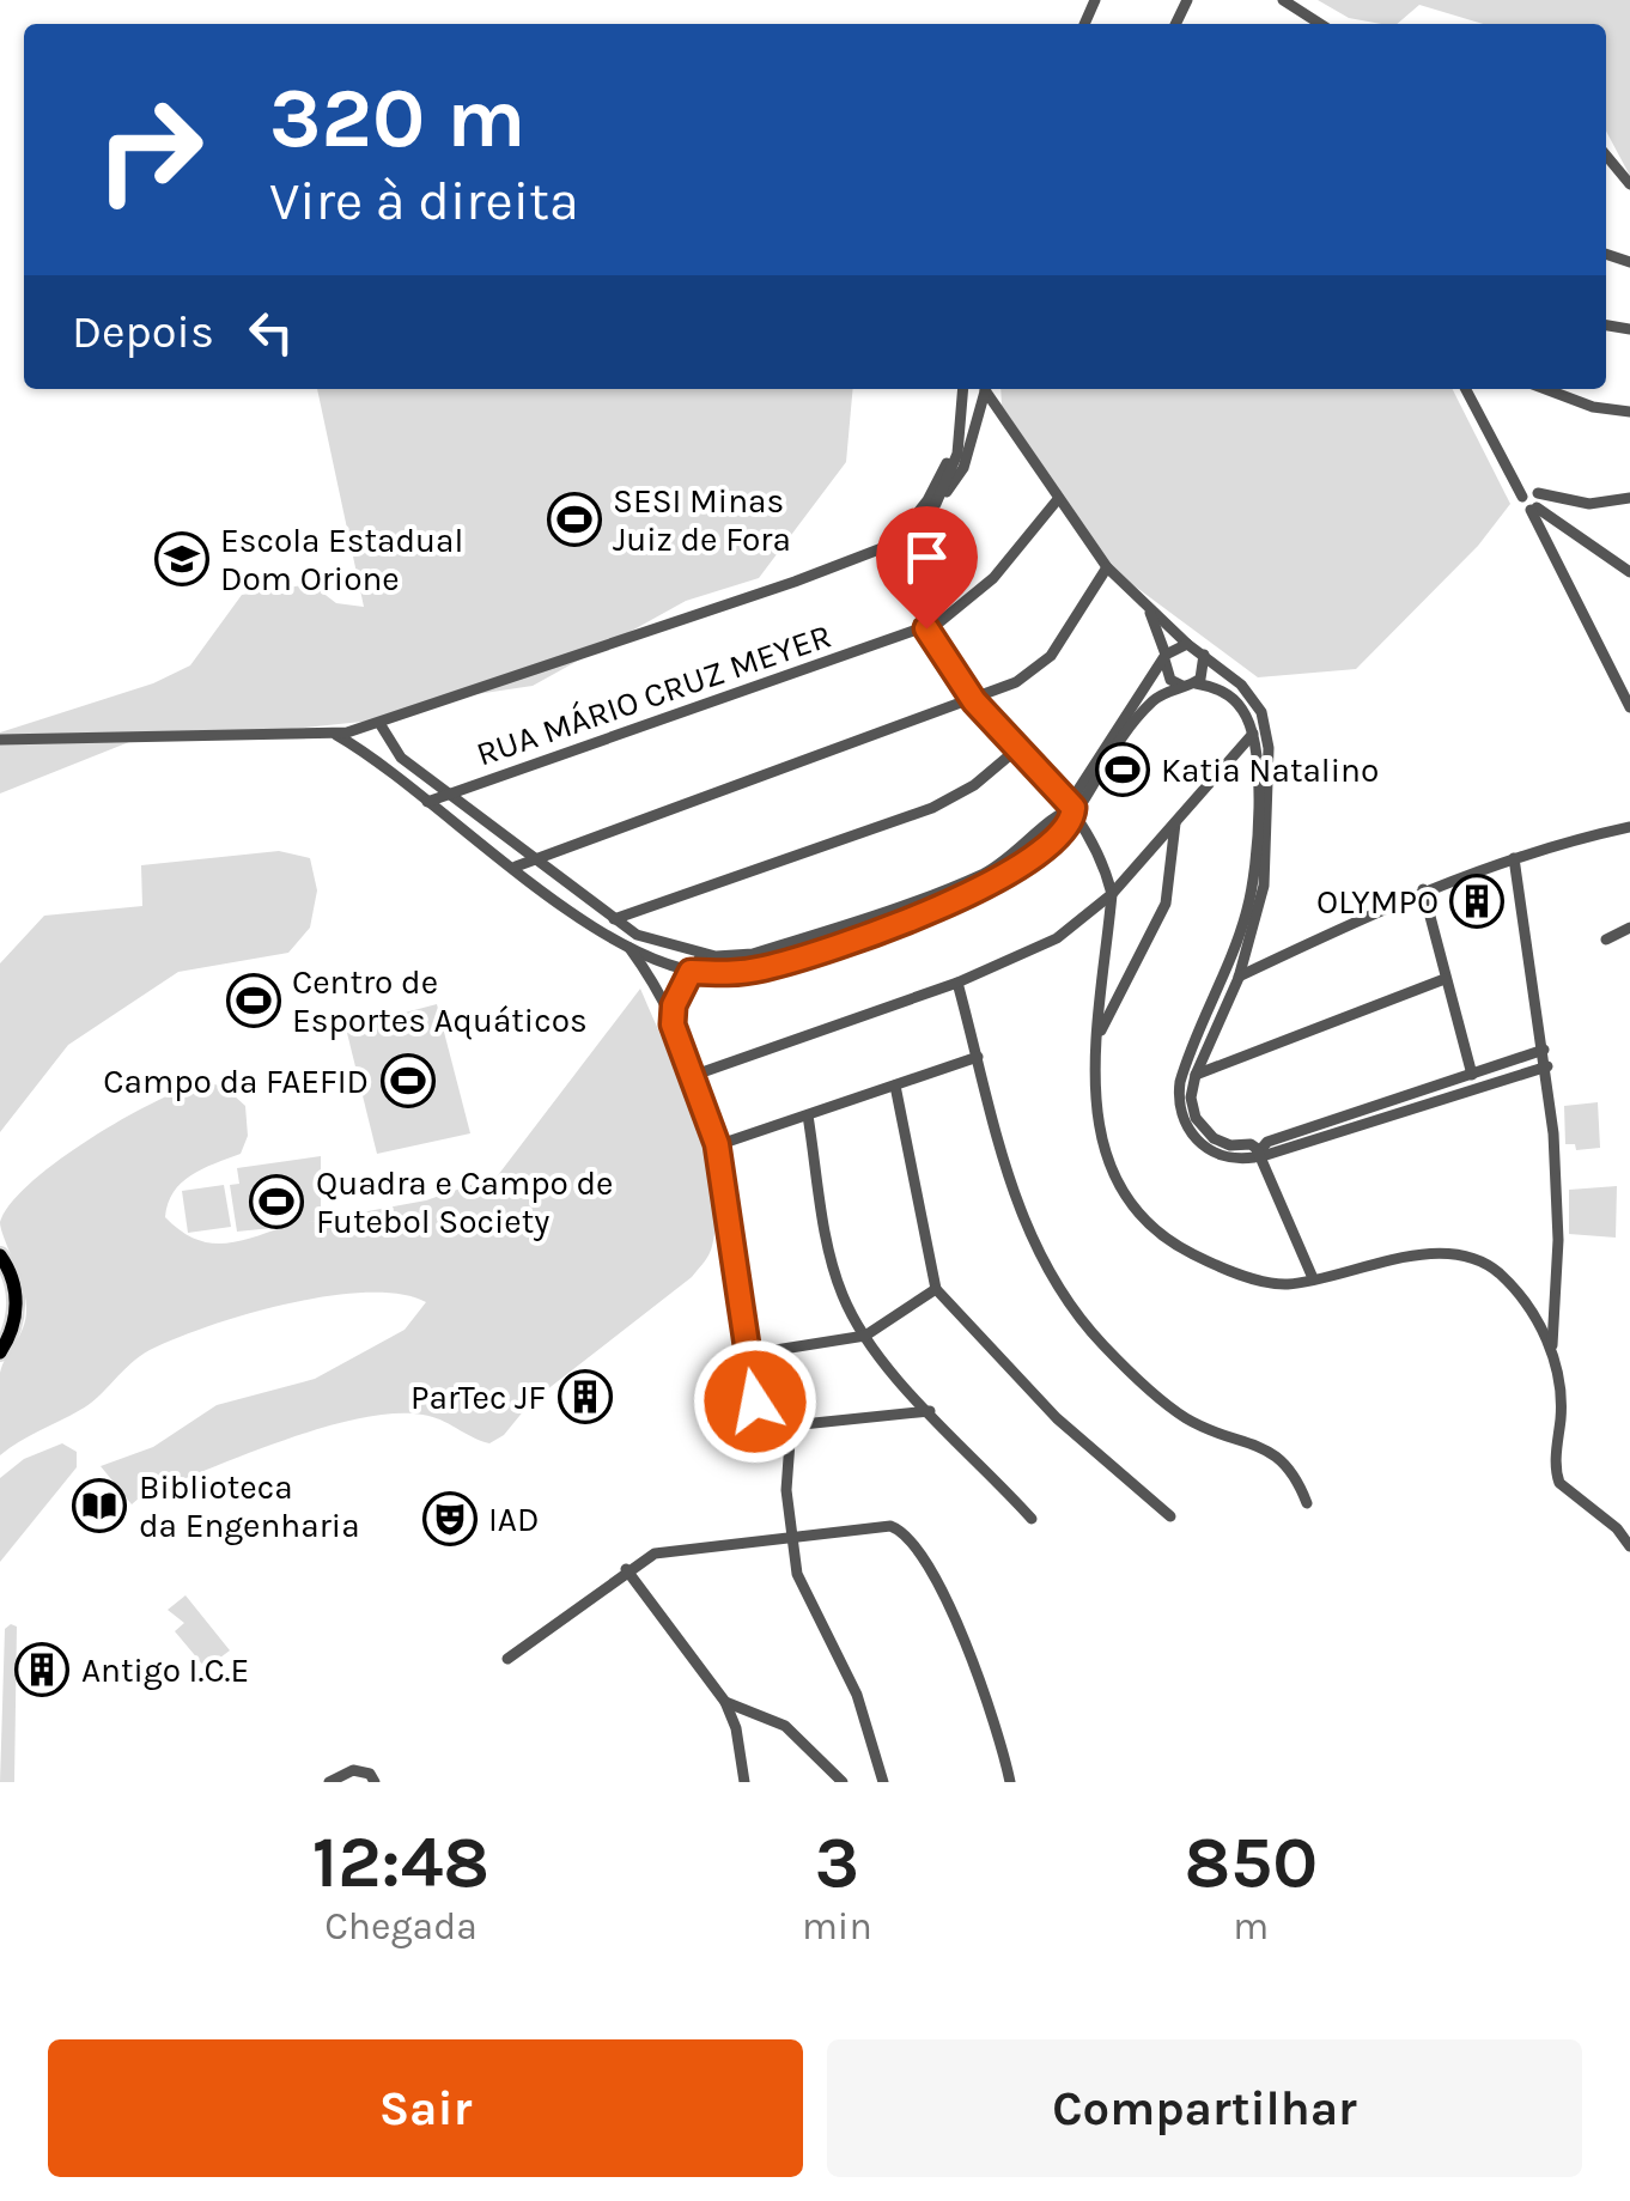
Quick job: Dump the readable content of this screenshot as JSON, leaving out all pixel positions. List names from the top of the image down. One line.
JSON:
{"streets":{"street":["RUA MÁRIO CRUZ MEYER"]},"places":{"sports":["SESI Minas Juiz de Fora","Katia Natalino","Centro de Esportes Aquáticos","Campo da FAEFID","Quadra e Campo de Futebol Society"],"school or university":["Escola Estadual Dom Orione"],"building":["OLYMPO","ParTec JF","Antigo I.C.E"],"library":["Biblioteca da Engenharia"],"theatre":["IAD"]},"page":{"turn":["320 m","Vire à direita"],"then":"Depois","eta":["12:48","Chegada","3","min","850","m"],"buttons":["Sair","Compartilhar"]}}
